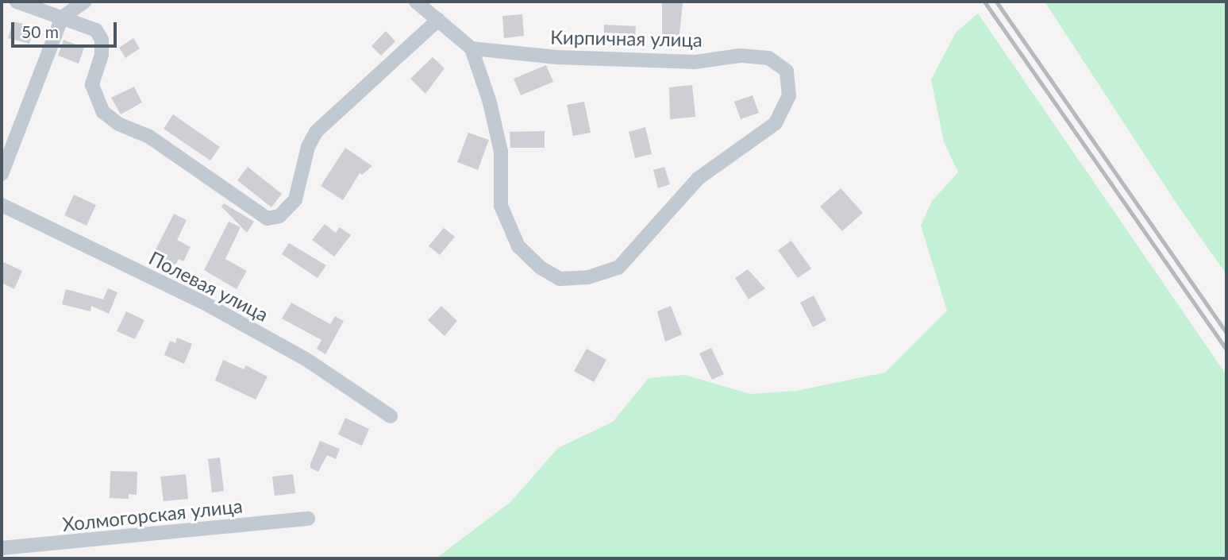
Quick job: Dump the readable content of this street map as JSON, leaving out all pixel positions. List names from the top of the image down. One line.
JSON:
{"streets":{"street":["Кирпичная улица","Полевая улица","Холмогорская улица"]},"scale_bar":"50 m"}
